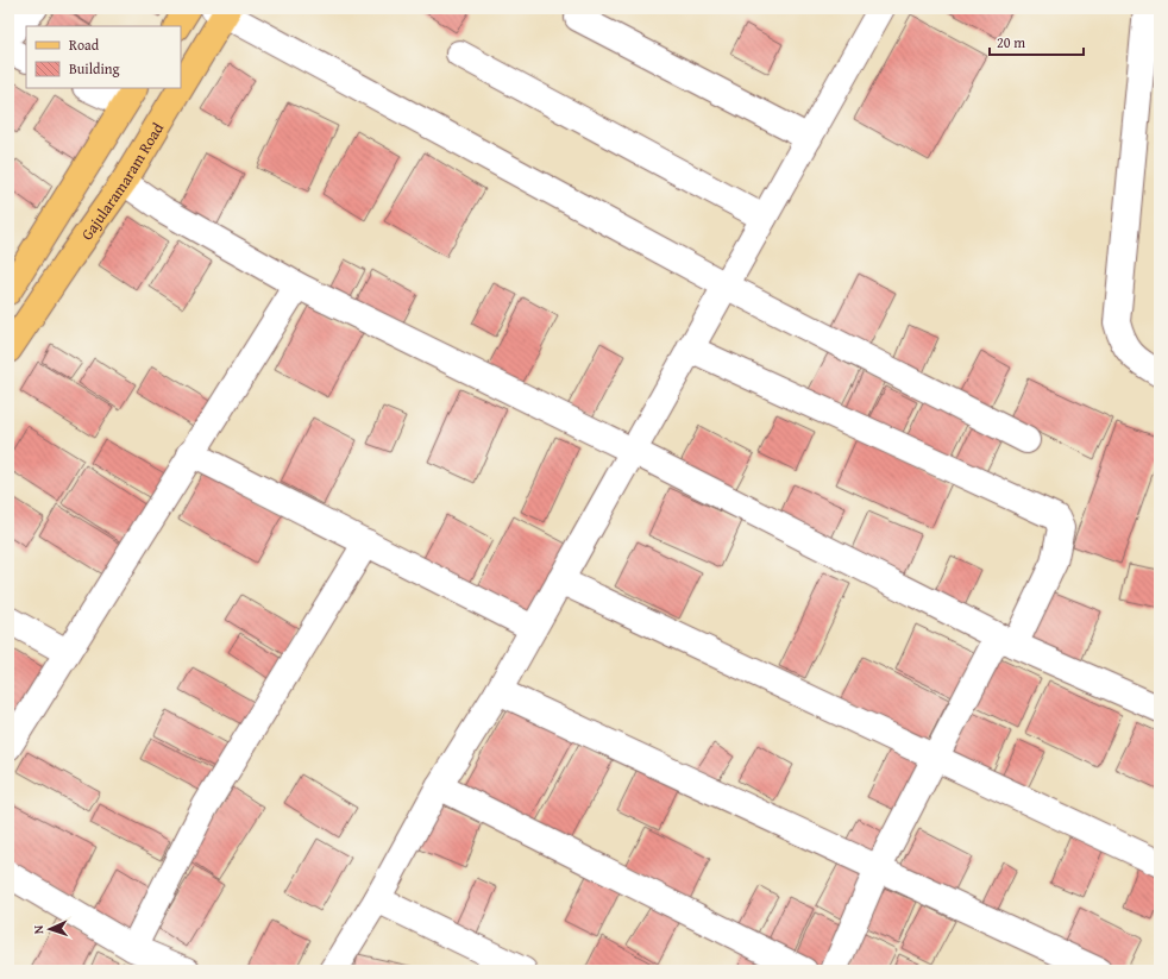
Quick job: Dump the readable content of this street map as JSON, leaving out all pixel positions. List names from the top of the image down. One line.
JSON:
{"streets":{"main road":["Gajularamaram Road"]},"legend":["Road","Building"],"scale_bar":"20 m","north":"left"}
